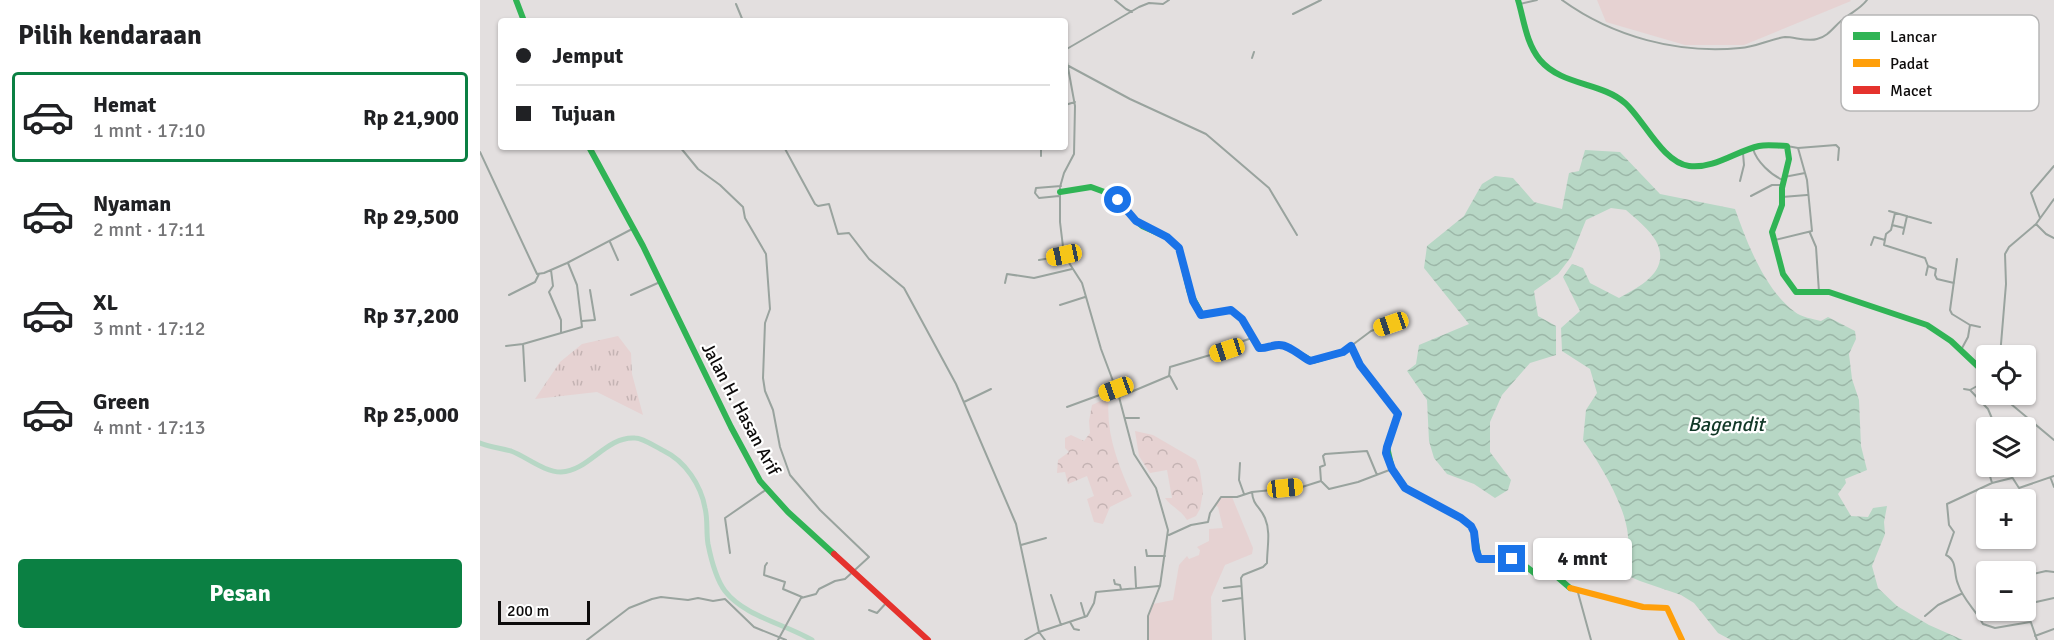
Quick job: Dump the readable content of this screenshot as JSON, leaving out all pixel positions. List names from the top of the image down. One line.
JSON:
{"streets":{"street":["Jalan H. Hasan Arif"]},"water":["Bagendit"],"legend":["Lancar","Padat","Macet"],"scale_bar":"200 m","page":{"heading":"Pilih kendaraan","banner":["Jemput","Tujuan"],"list":[{"name":"Hemat","note":"1 mnt · 17:10","value":"Rp 21,900"},{"name":"Nyaman","note":"2 mnt · 17:11","value":"Rp 29,500"},{"name":"XL","note":"3 mnt · 17:12","value":"Rp 37,200"},{"name":"Green","note":"4 mnt · 17:13","value":"Rp 25,000"}],"map_buttons":["+","−"],"bubble":"4 mnt","buttons":"Pesan","scale":"200 m"}}
